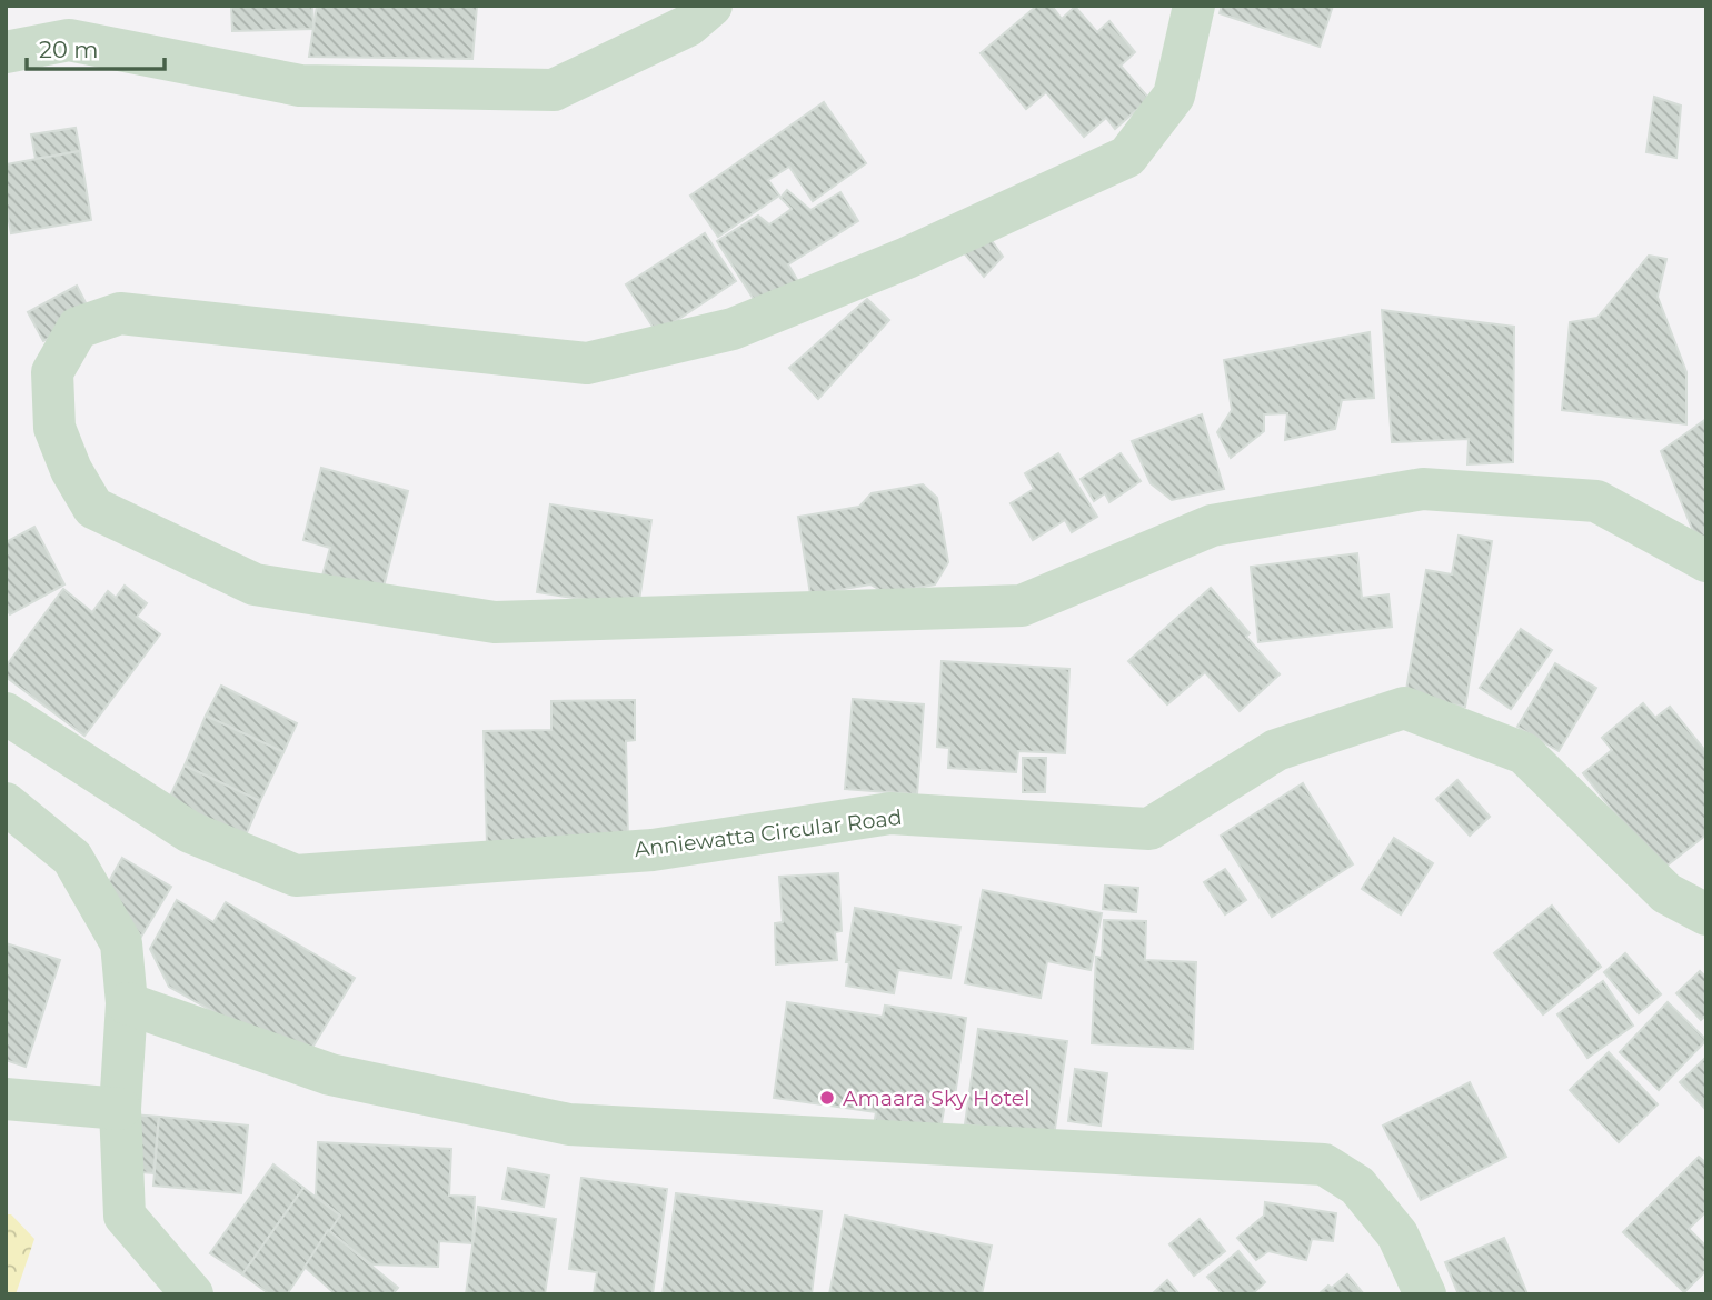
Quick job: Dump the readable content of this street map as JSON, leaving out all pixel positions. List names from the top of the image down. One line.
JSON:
{"streets":{"street":["Anniewatta Circular Road"]},"places":["Amaara Sky Hotel"],"scale_bar":"20 m"}
